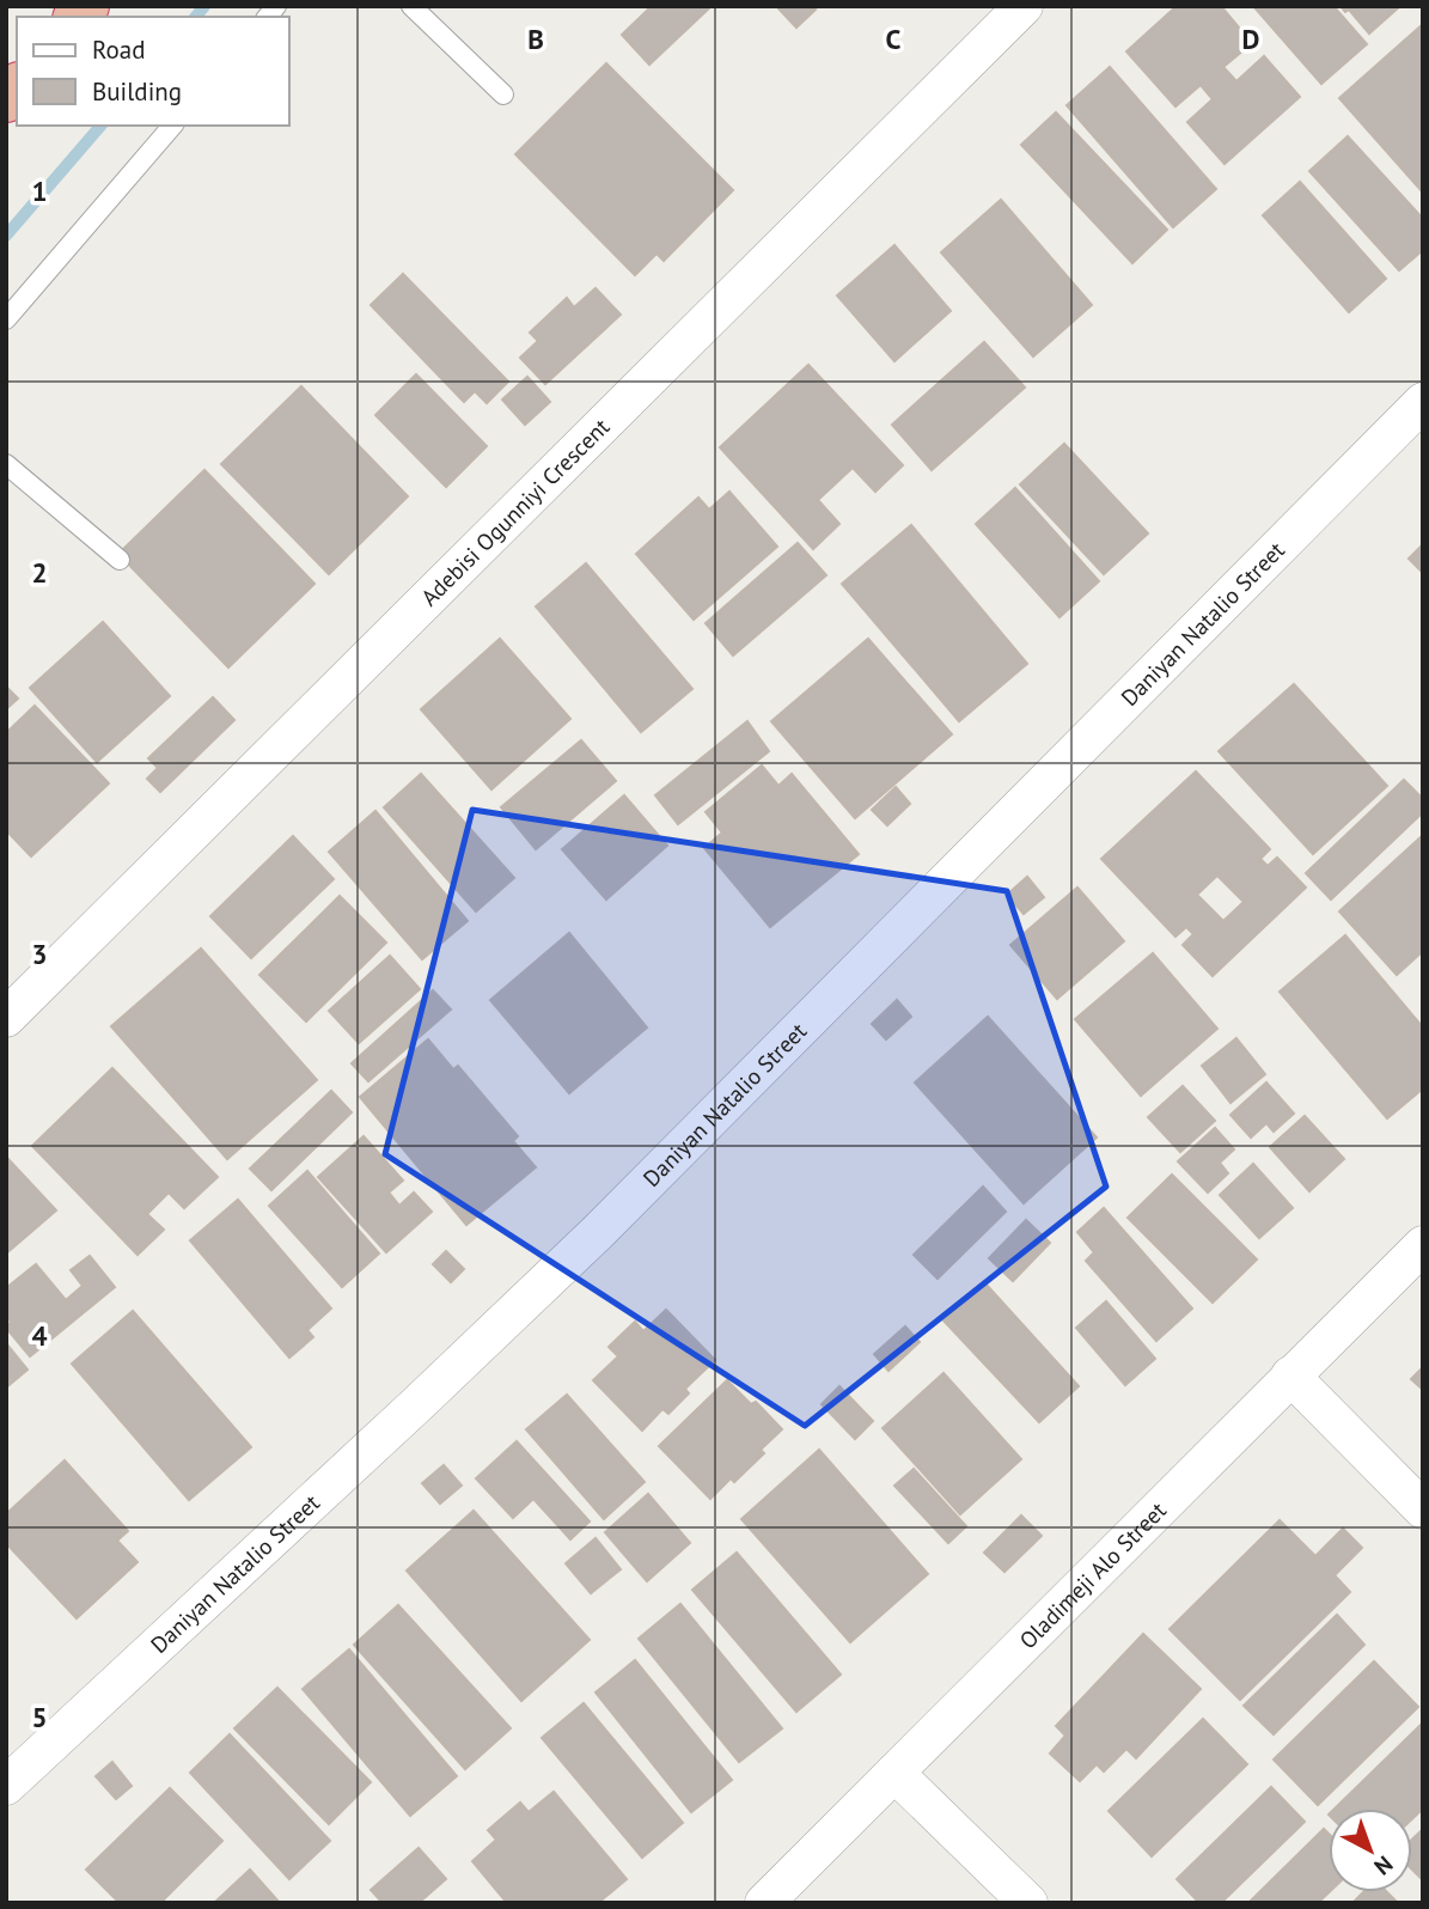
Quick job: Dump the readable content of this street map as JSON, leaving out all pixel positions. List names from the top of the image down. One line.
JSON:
{"streets":{"street":["Adebisi Ogunniyi Crescent","Daniyan Natalio Street","Oladimeji Alo Street"]},"legend":["Road","Building"],"north":"bottom right","grid":{"columns":["B","C","D"],"rows":["1","2","3","4","5"]}}
